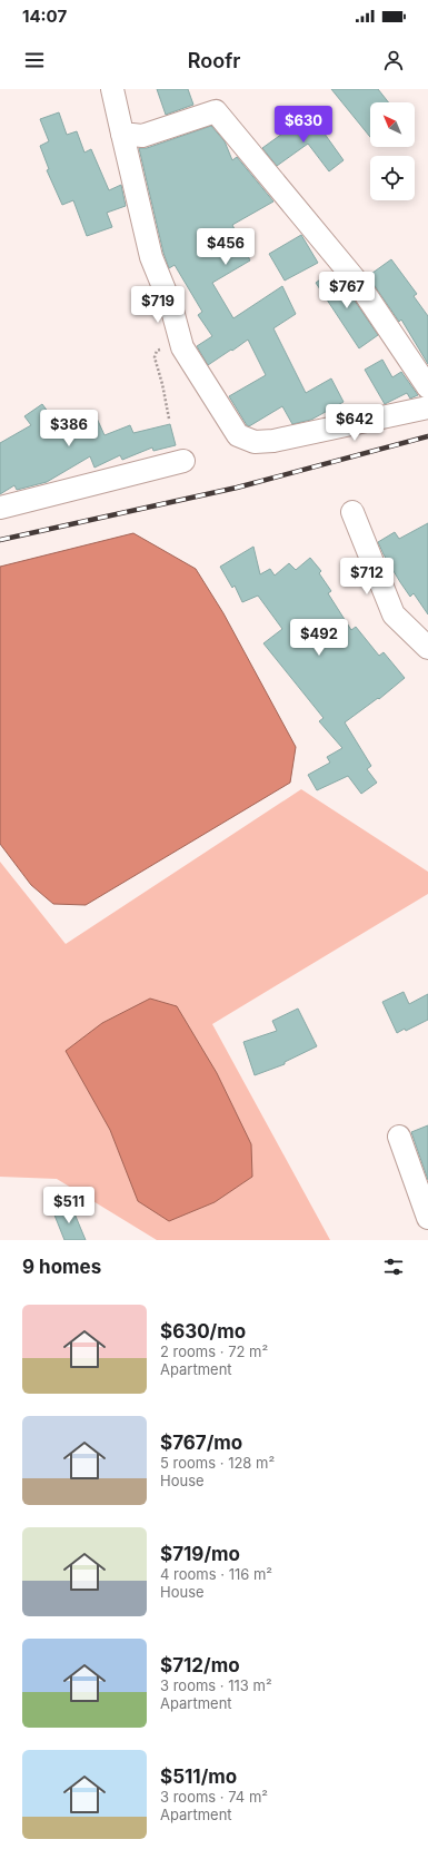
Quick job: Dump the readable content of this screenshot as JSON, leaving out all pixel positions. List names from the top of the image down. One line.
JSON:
{"north":"top left","page":{"status":"14:07","header":"Roofr","price":["$630","$456","$767","$719","$642","$386","$712","$492","$511"],"heading":"9 homes","list":[{"name":"$630/mo","note":"2 rooms · 72 m² · Apartment"},{"name":"$767/mo","note":"5 rooms · 128 m² · House"},{"name":"$719/mo","note":"4 rooms · 116 m² · House"},{"name":"$712/mo","note":"3 rooms · 113 m² · Apartment"},{"name":"$511/mo","note":"3 rooms · 74 m² · Apartment"}]}}
